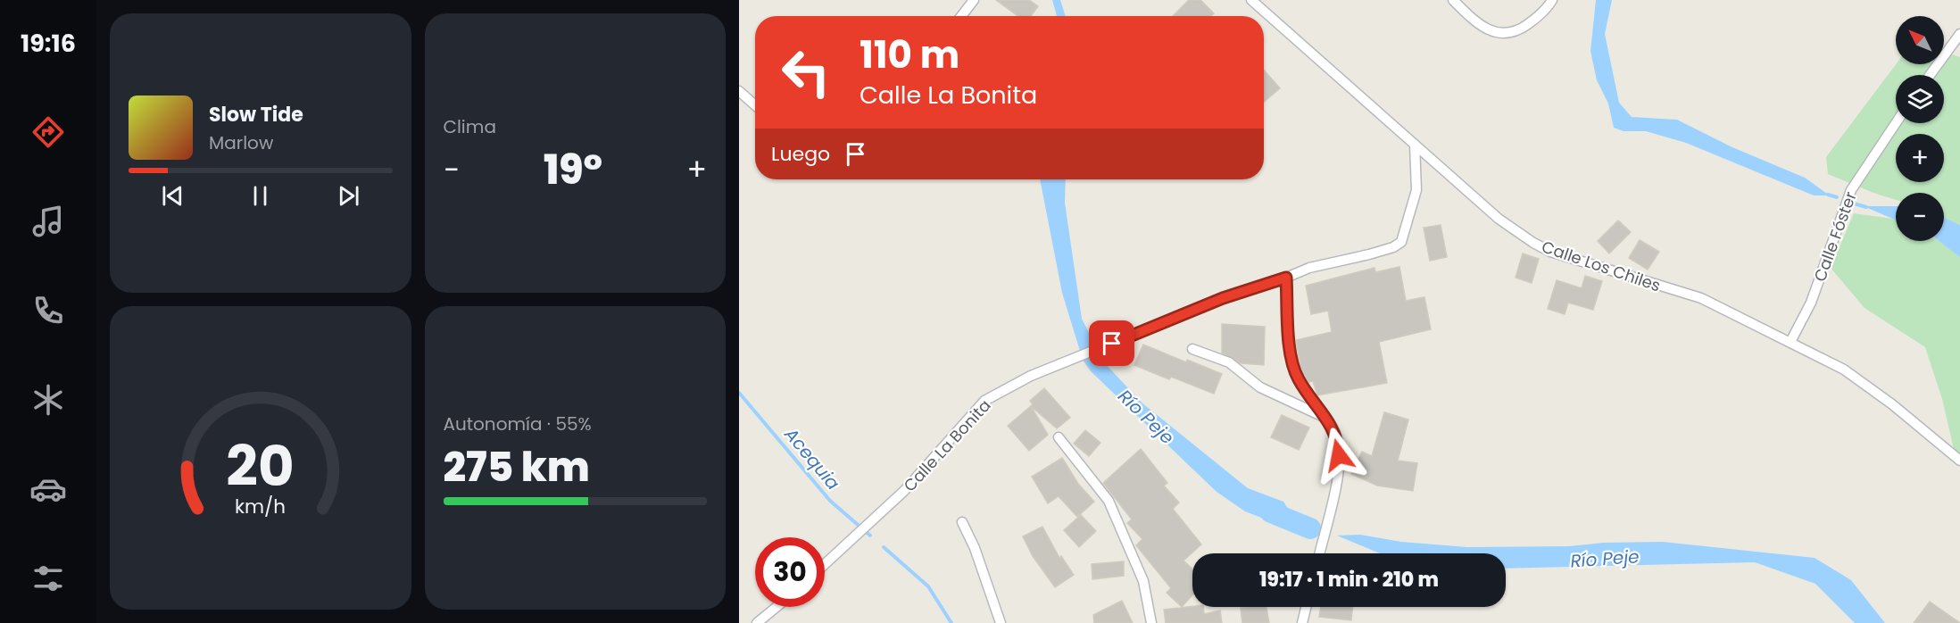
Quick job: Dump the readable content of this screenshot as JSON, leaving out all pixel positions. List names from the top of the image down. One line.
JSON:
{"streets":{"street":["Calle Fóster","Calle Los Chiles","Calle La Bonita"]},"crossings":[["Calle Fóster","Calle Los Chiles"],["Calle Los Chiles","Calle La Bonita"]],"water":["Río Peje","Acequia"],"north":"top left","page":{"tabs":"19:16","tile":["Clima",["Autonomía · 55%","275 km"]],"map_buttons":["+","−"],"turn":["110 m","Calle La Bonita"],"song":["Slow Tide","Marlow"],"then":"Luego","heat":["−","19°","+"],"limit":"30","trip":"19:17 · 1 min · 210 m","gauge":["20","km/h"]}}
